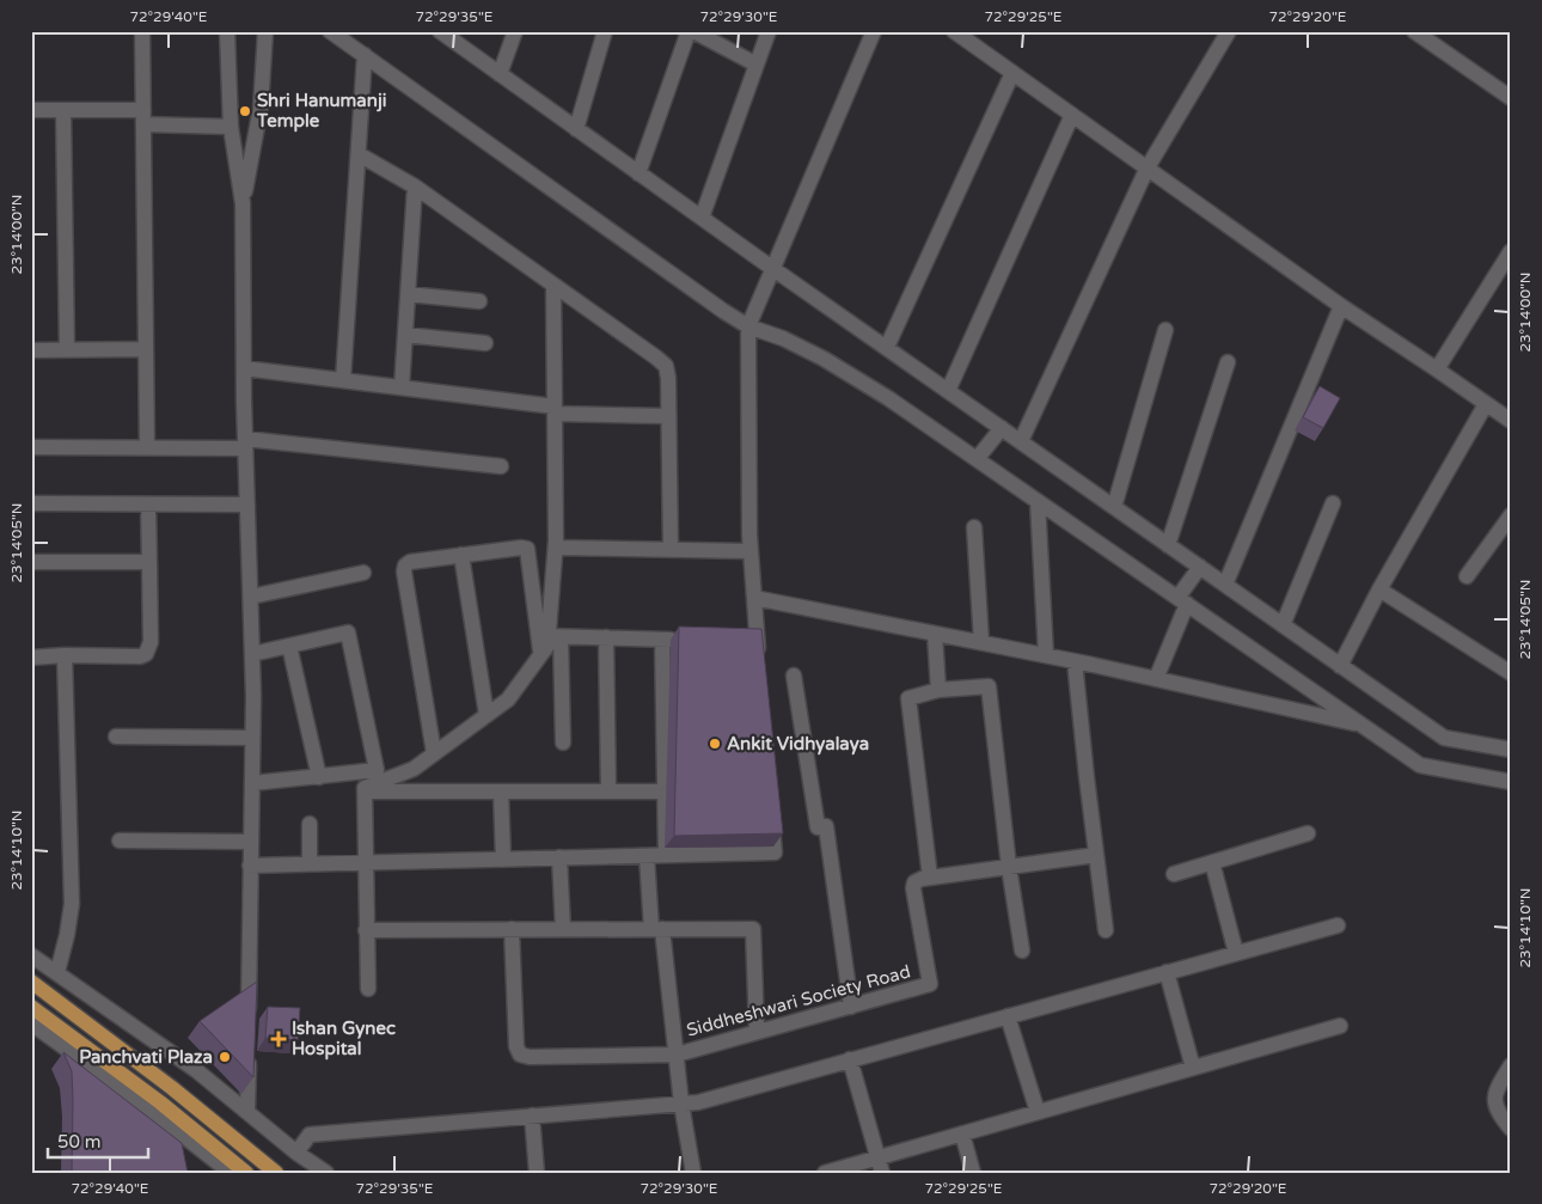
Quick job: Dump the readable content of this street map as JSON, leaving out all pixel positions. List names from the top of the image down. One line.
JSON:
{"streets":{"street":["Siddheshwari Society Road"]},"places":{"other":["Shri Hanumanji Temple","Ankit Vidhyalaya","Panchvati Plaza"],"health":["Ishan Gynec Hospital"]},"scale_bar":"50 m","coordinates":["72°29'40\"E","72°29'35\"E","72°29'30\"E","72°29'25\"E","72°29'20\"E","23°14'00\"N","23°14'05\"N","23°14'10\"N"]}
